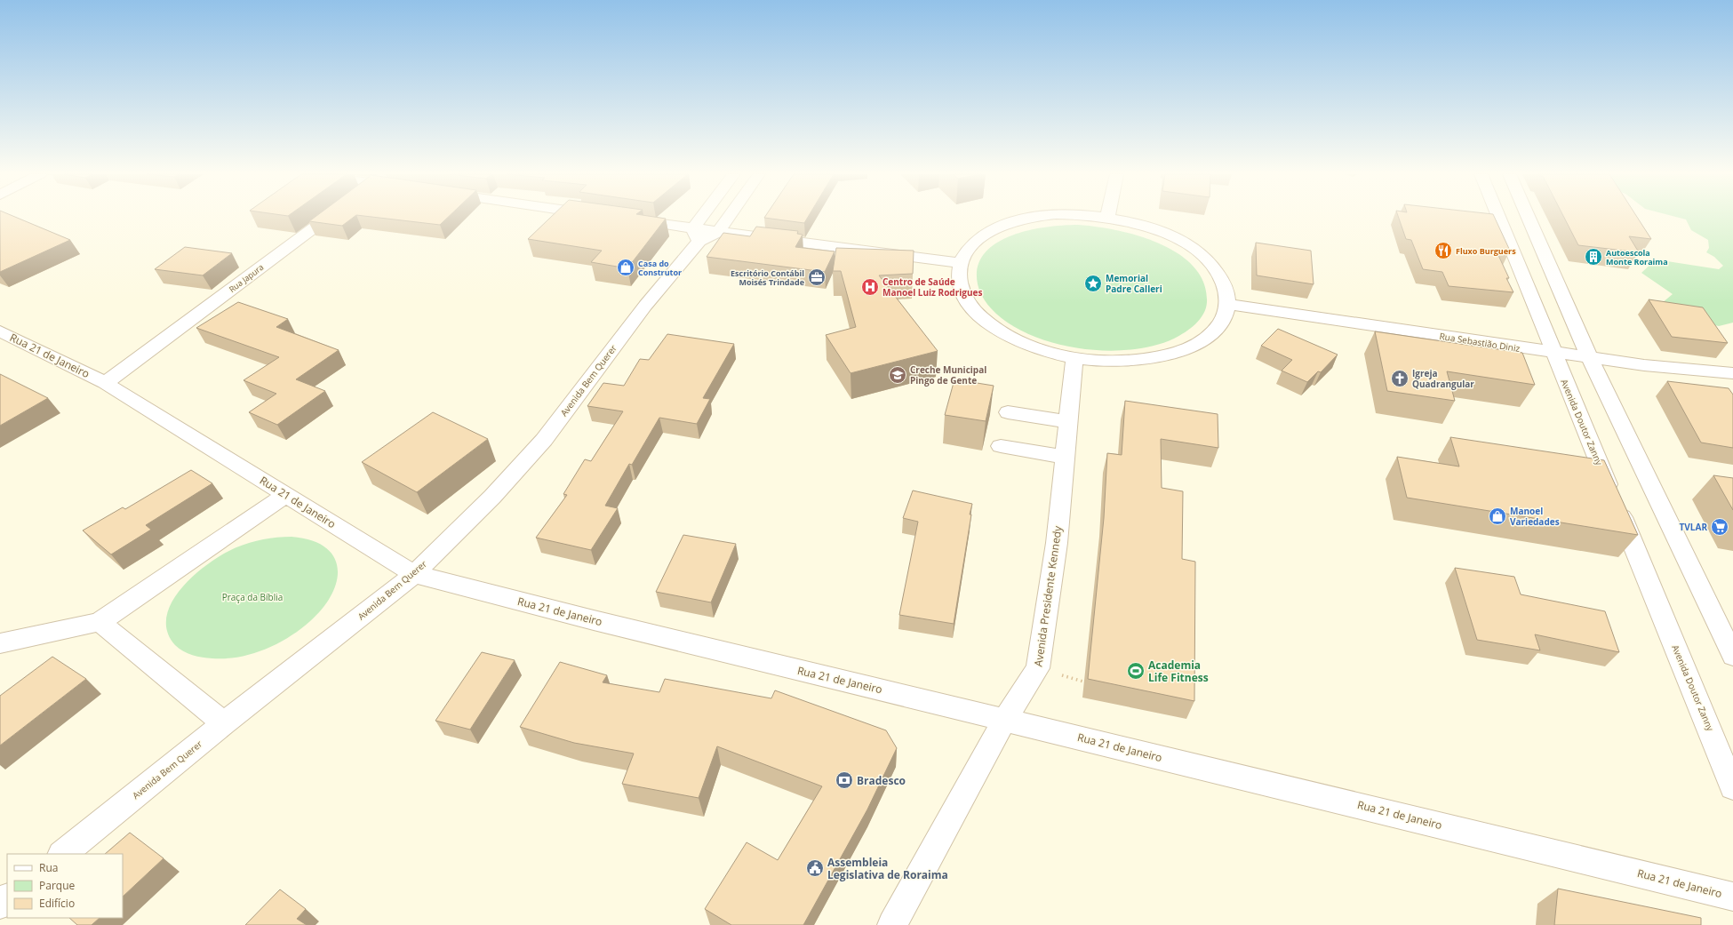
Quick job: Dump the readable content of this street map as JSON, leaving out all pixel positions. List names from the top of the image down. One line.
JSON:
{"streets":{"street":["Rua Japura","Rua Sebastião Diniz","Rua 21 de Janeiro","Avenida Bem Querer","Avenida Doutor Zanny","Avenida Presidente Kennedy"]},"crossings":[["Rua Japura","Rua 21 de Janeiro"],["Rua Sebastião Diniz","Avenida Doutor Zanny"],["Rua 21 de Janeiro","Avenida Bem Querer"],["Rua 21 de Janeiro","Avenida Presidente Kennedy"]],"parks":["Praça da Bíblia"],"places":{"restaurant":["Fluxo Burguers"],"building":["Autoescola Monte Roraima"],"shop":["Casa do Construtor","Manoel Variedades"],"office":["Escritório Contábil Moisés Trindade"],"place":["Memorial Padre Calleri"],"hospital":["Centro de Saúde Manoel Luiz Rodrigues"],"school or university":["Creche Municipal Pingo de Gente"],"church":["Igreja Quadrangular"],"supermarket":["TVLAR"],"sports":["Academia Life Fitness"],"bank":["Bradesco"],"public building":["Assembleia Legislativa de Roraima"]},"legend":["Rua","Parque","Edifício"]}
